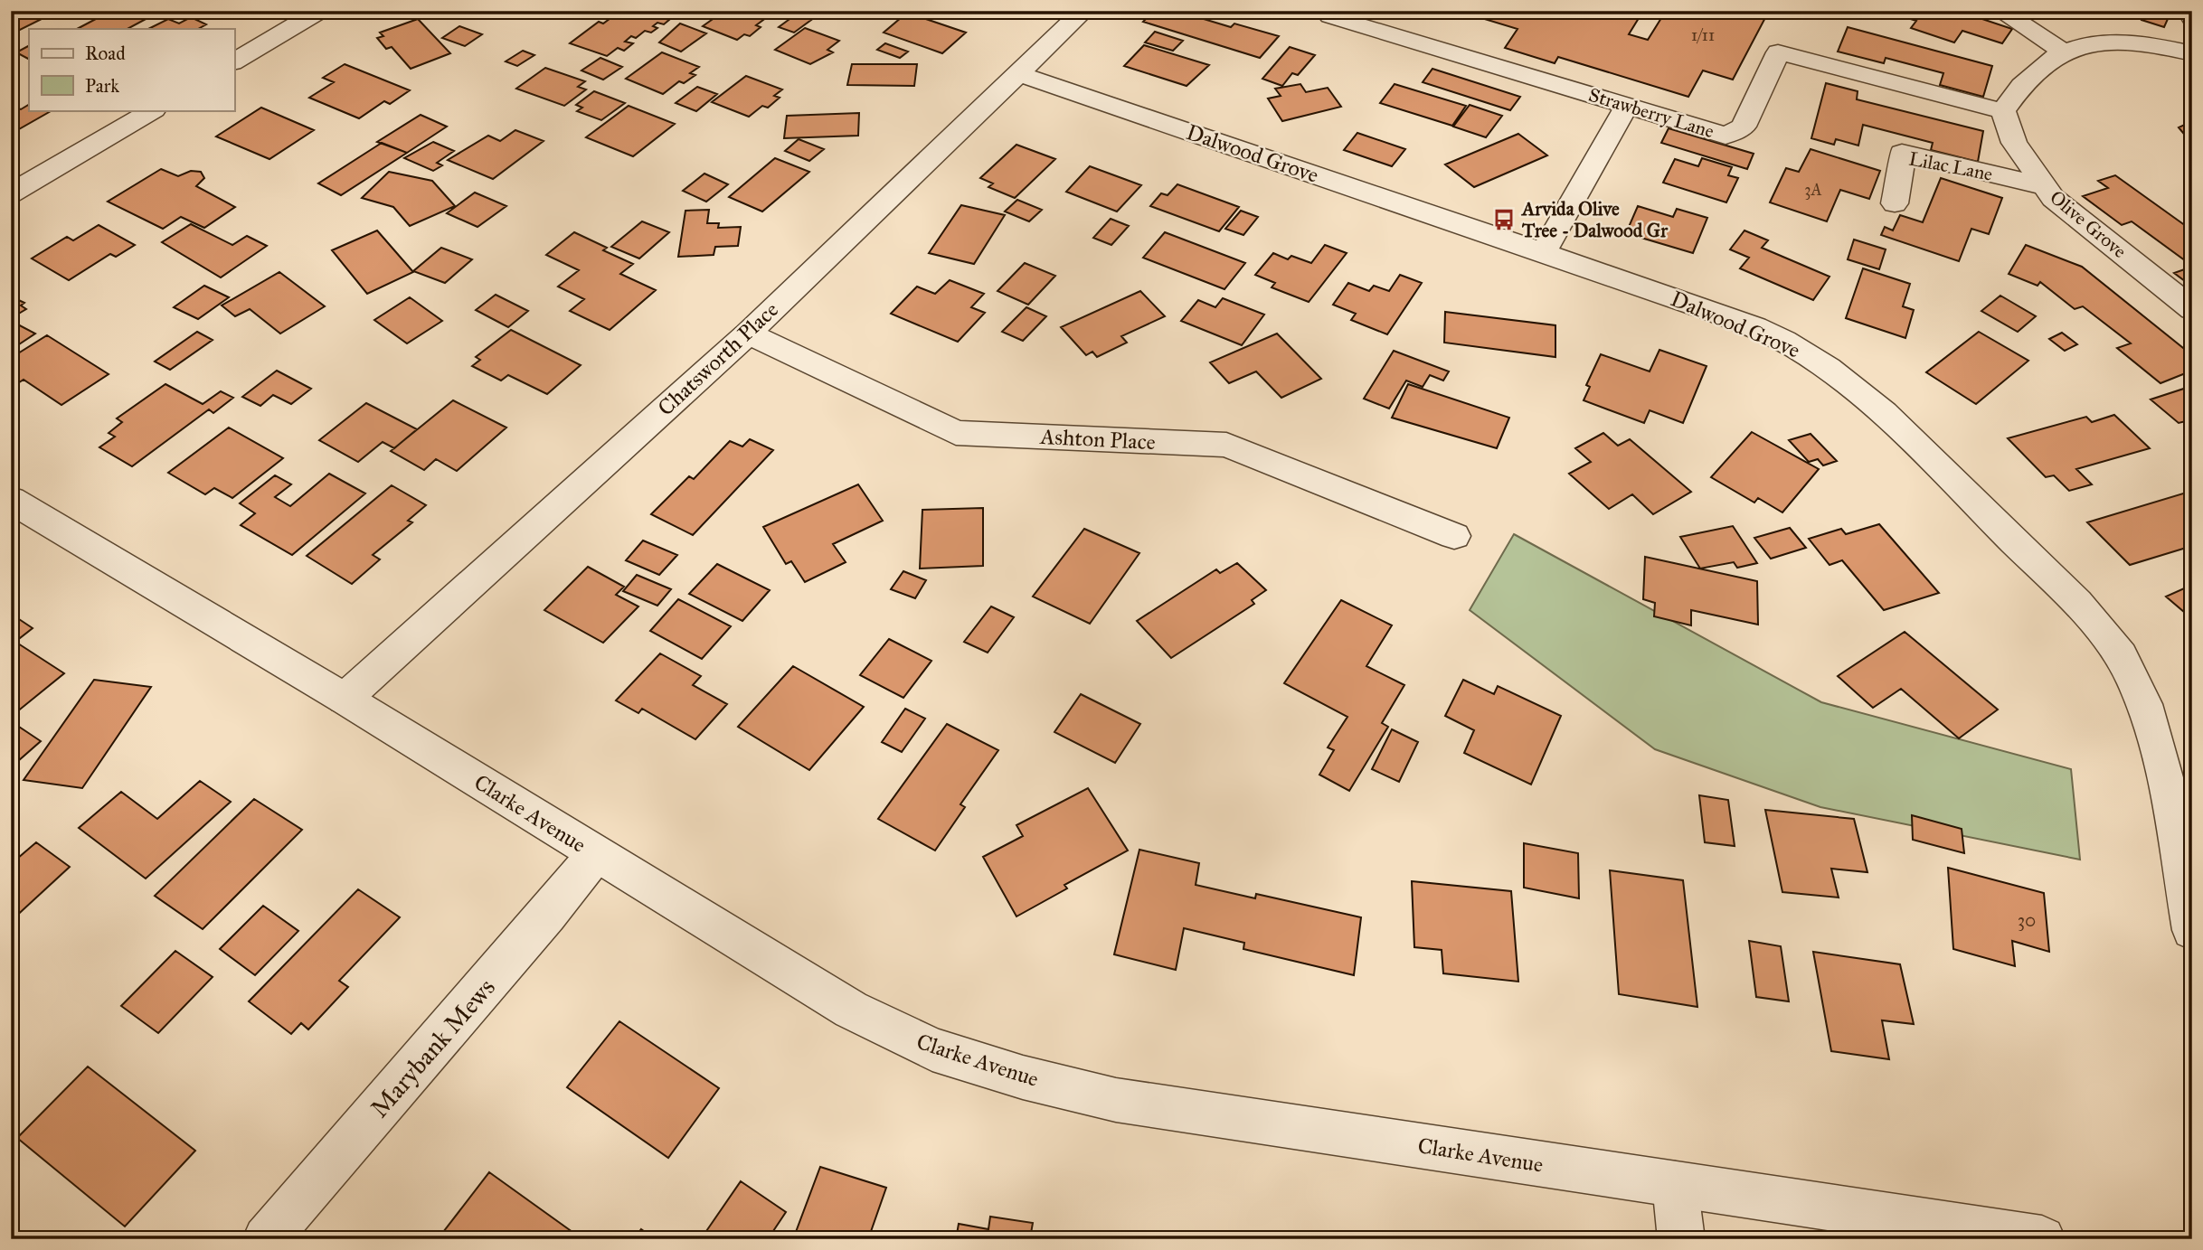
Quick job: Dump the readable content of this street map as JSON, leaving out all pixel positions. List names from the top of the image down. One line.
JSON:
{"streets":{"street":["Strawberry Lane","Dalwood Grove","Lilac Lane","Olive Grove","Chatsworth Place","Ashton Place","Clarke Avenue","Marybank Mews"]},"crossings":[["Strawberry Lane","Olive Grove"],["Dalwood Grove","Chatsworth Place"],["Lilac Lane","Olive Grove"],["Chatsworth Place","Ashton Place"],["Chatsworth Place","Clarke Avenue"],["Clarke Avenue","Marybank Mews"]],"places":{"bus stop":["Arvida Olive Tree - Dalwood Gr"]},"house_numbers":["1/11","3A","30"],"legend":["Road","Park"]}
